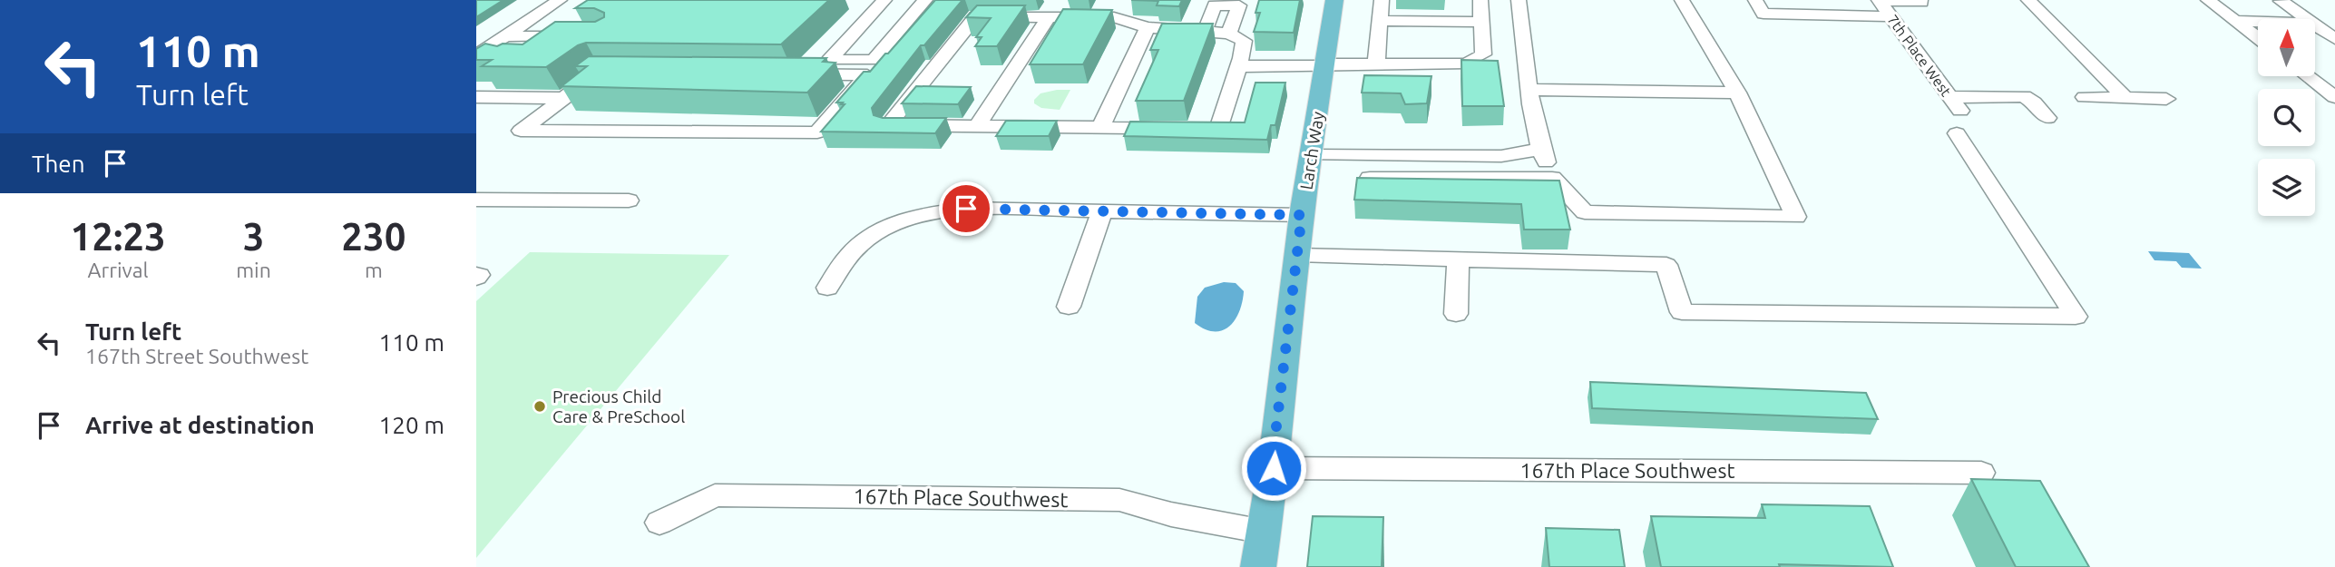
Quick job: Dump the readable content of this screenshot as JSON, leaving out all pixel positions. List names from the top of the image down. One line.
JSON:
{"streets":{"main road":["Larch Way"],"street":["7th Place West","167th Place Southwest"]},"crossings":[["Larch Way","167th Place Southwest"]],"places":["Precious Child Care & PreSchool"],"north":"top","page":{"turn":["110 m","Turn left"],"then":"Then","eta":["12:23","Arrival","3","min","230","m"],"list":[{"name":"Turn left","note":"167th Street Southwest","value":"110 m"},{"name":"Arrive at destination","value":"120 m"}]}}
